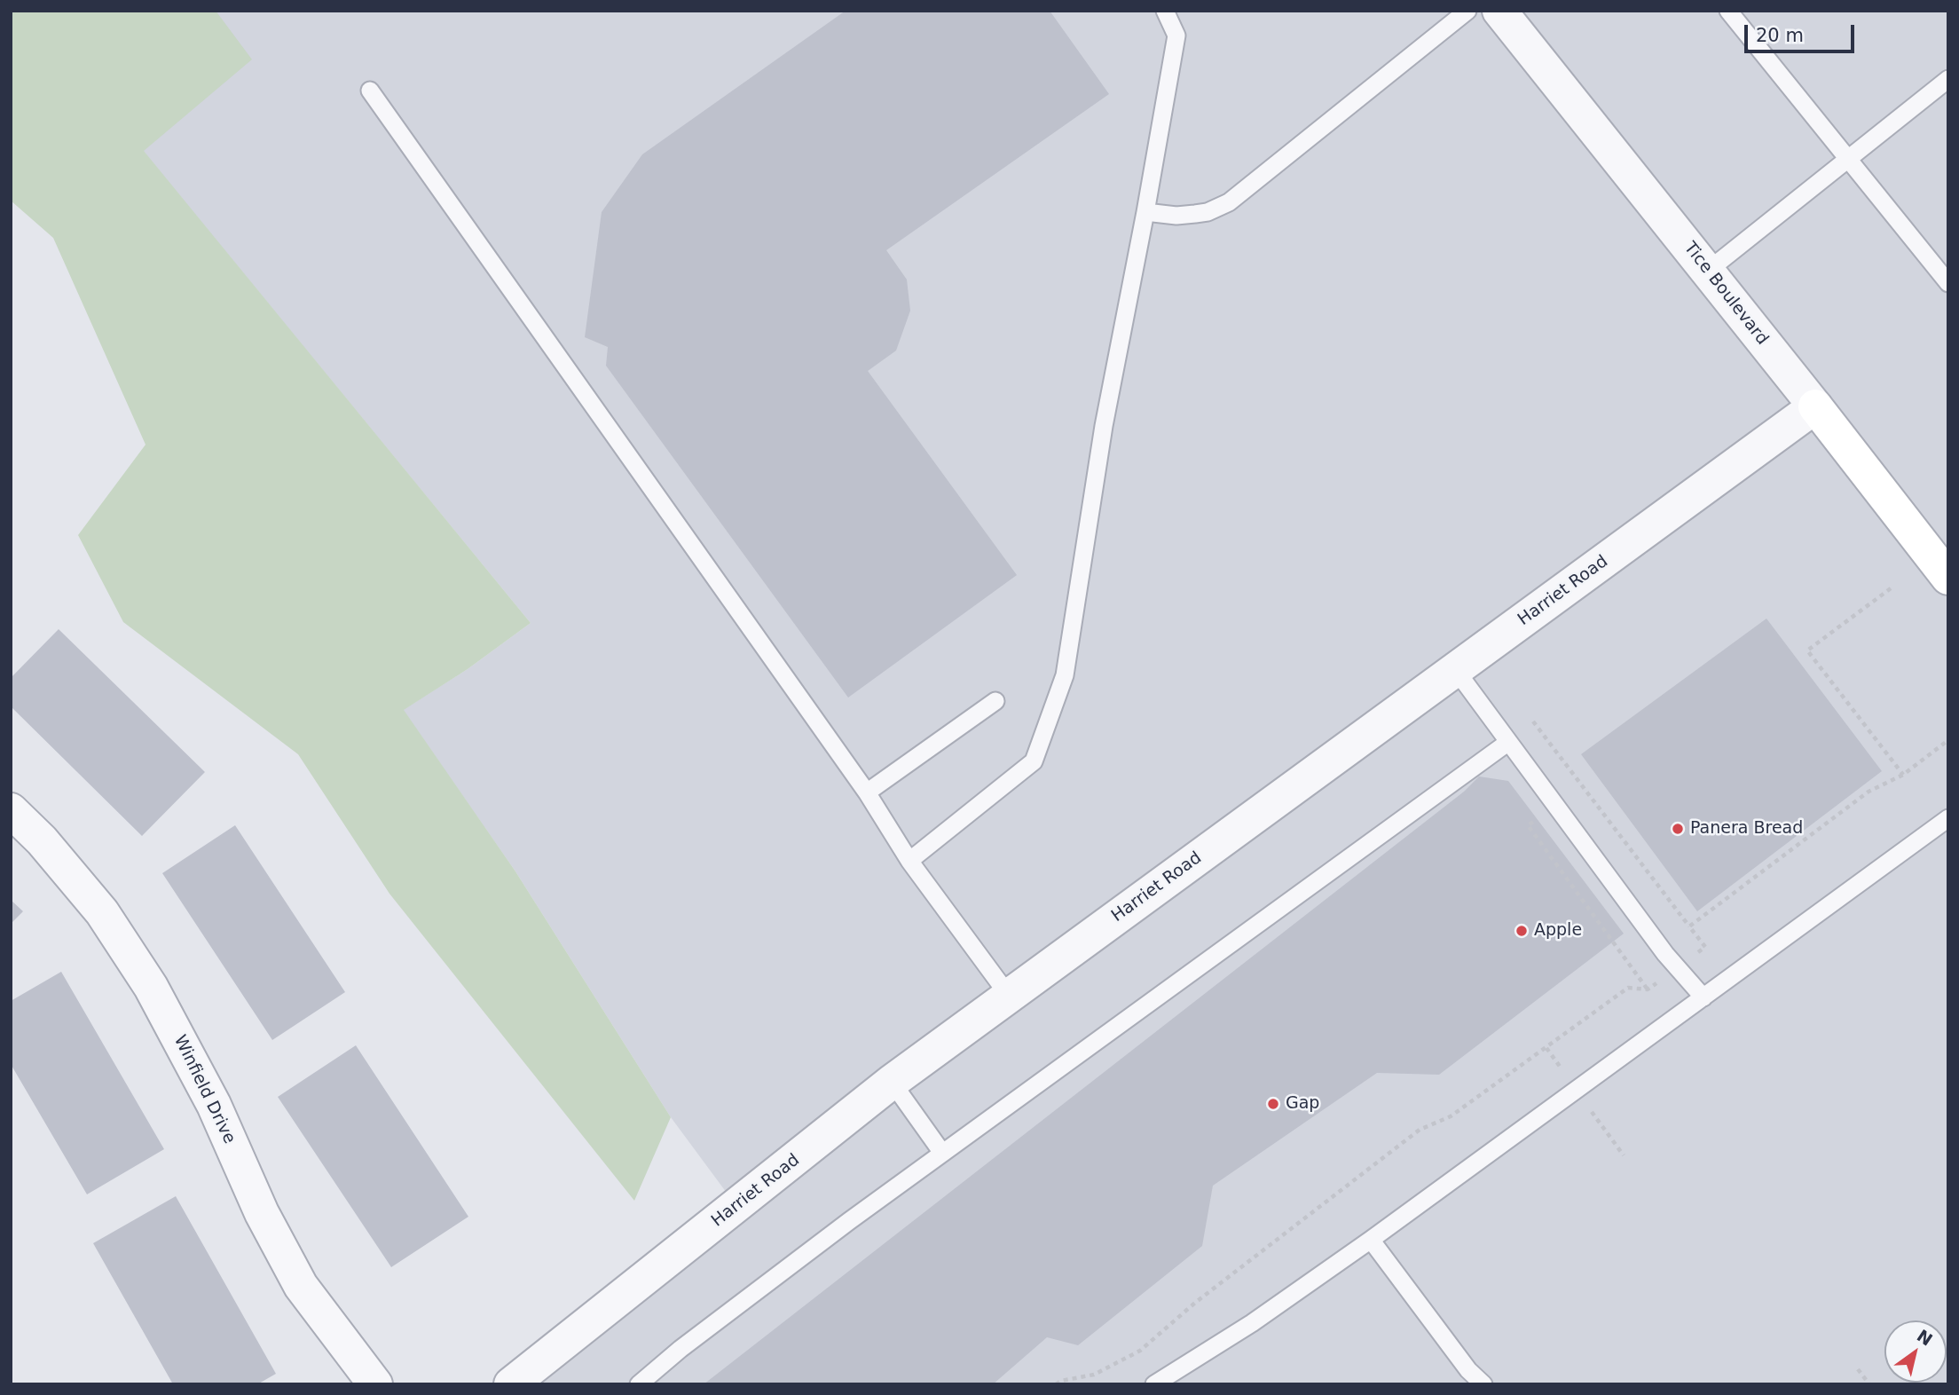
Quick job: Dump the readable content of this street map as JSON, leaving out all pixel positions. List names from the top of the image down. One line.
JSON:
{"streets":{"street":["Tice Boulevard","Harriet Road","Winfield Drive"]},"crossings":[["Tice Boulevard","Harriet Road"]],"places":["Panera Bread","Apple","Gap"],"scale_bar":"20 m","north":"top right"}
